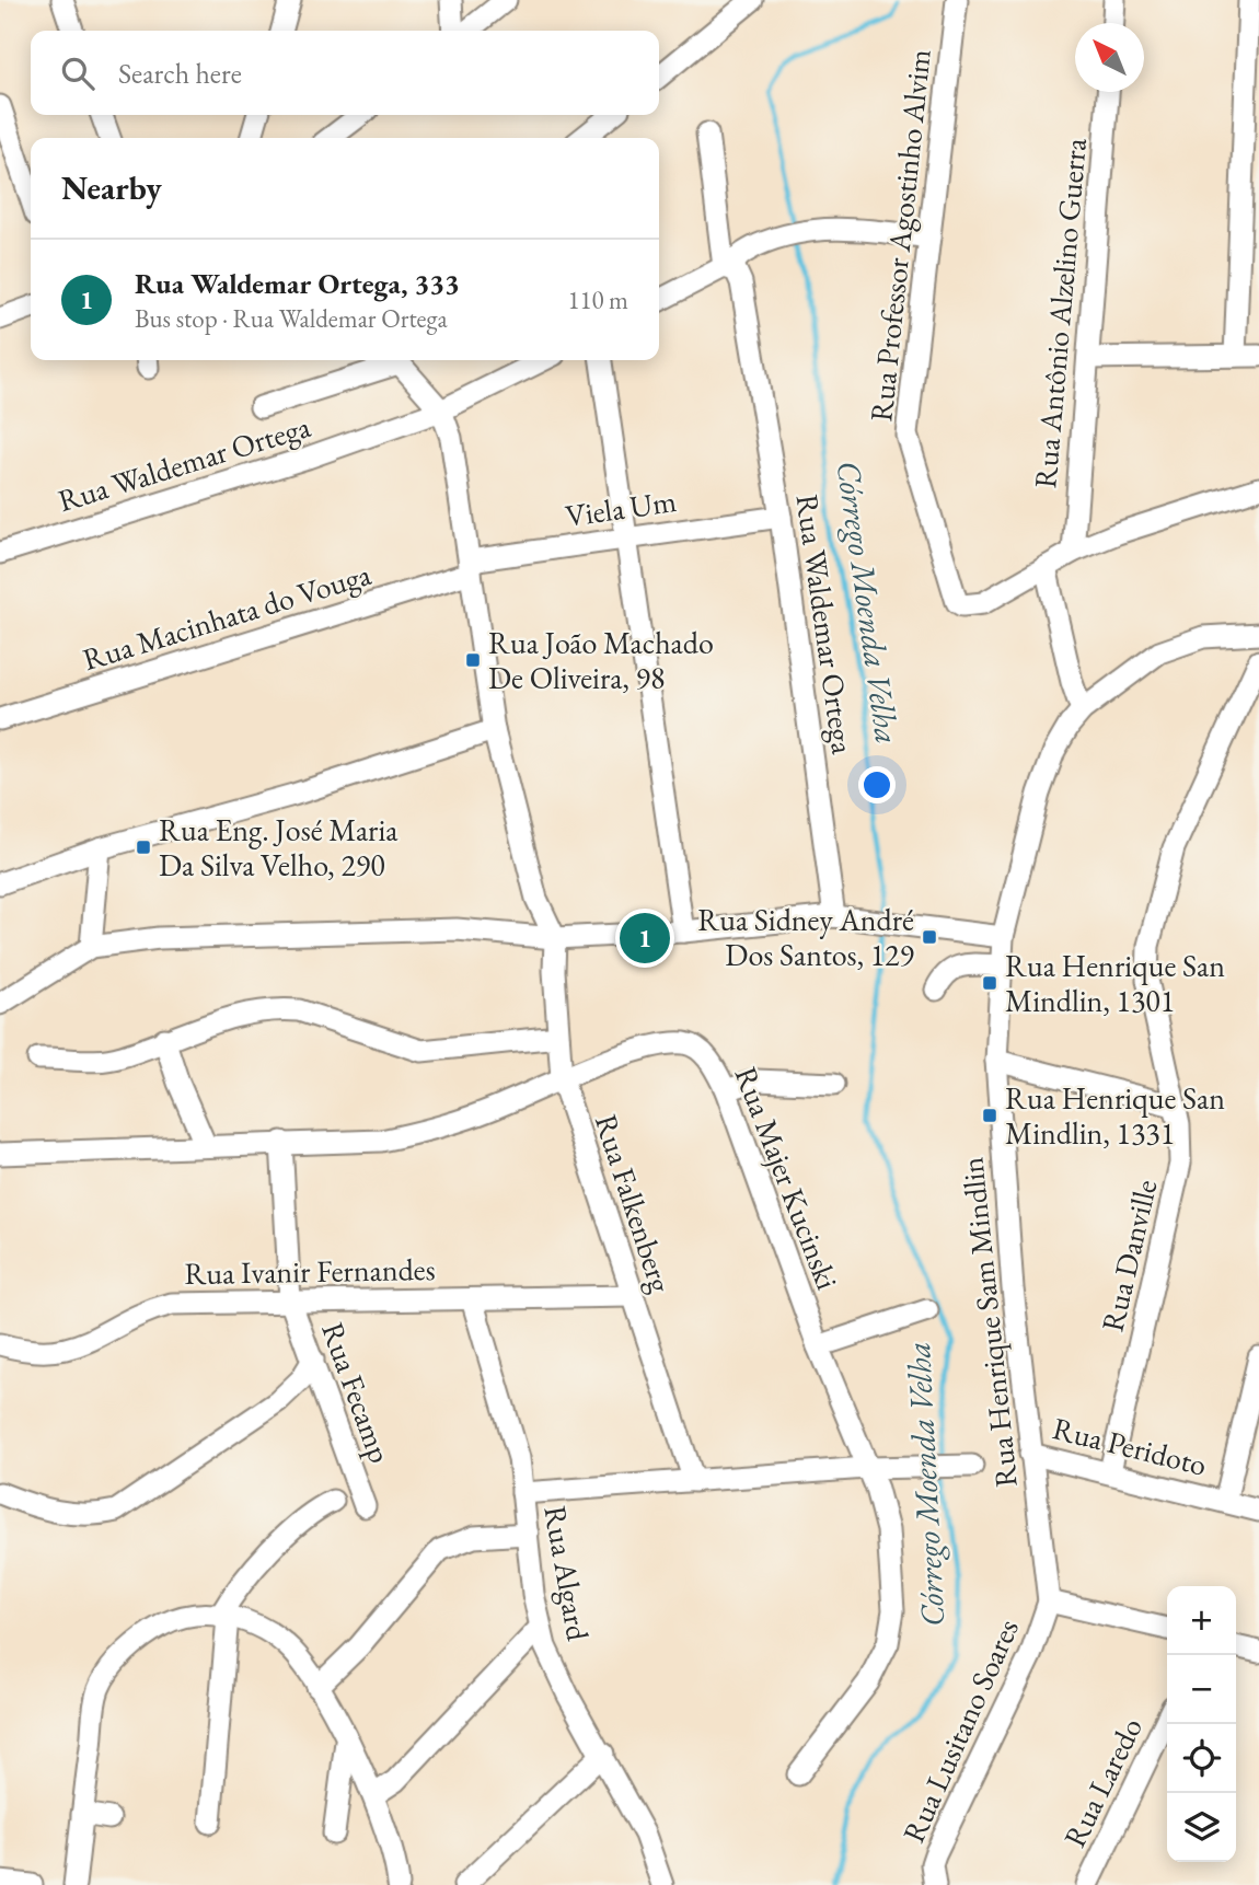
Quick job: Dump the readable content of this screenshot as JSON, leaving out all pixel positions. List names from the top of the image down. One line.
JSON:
{"streets":{"street":["Rua Professor Agostinho Alvim","Rua Antônio Alzelino Guerra","Rua Waldemar Ortega","Viela Um","Rua Macinhata do Vouga","Rua Majer Kucinski","Rua Falkenberg","Rua Danville","Rua Ivanir Fernandes","Rua Henrique Sam Mindlin","Rua Fecamp","Rua Peridoto","Rua Algard","Rua Lusitano Soares","Rua Laredo"]},"crossings":[["Rua Professor Agostinho Alvim","Rua Antônio Alzelino Guerra"],["Rua Waldemar Ortega","Viela Um"],["Viela Um","Rua Macinhata do Vouga"],["Rua Majer Kucinski","Rua Falkenberg"],["Rua Majer Kucinski","Rua Fecamp"],["Rua Falkenberg","Rua Ivanir Fernandes"],["Rua Danville","Rua Peridoto"],["Rua Ivanir Fernandes","Rua Fecamp"],["Rua Ivanir Fernandes","Rua Algard"],["Rua Henrique Sam Mindlin","Rua Peridoto"],["Rua Henrique Sam Mindlin","Rua Lusitano Soares"]],"water":["Córrego Moenda Velha"],"places":{"transit":["Rua João Machado De Oliveira, 98","Rua Eng. José Maria Da Silva Velho, 290","Rua Sidney André Dos Santos, 129","Rua Henrique San Mindlin, 1301","Rua Henrique San Mindlin, 1331"]},"north":"top left","page":{"search":"Search here","heading":"Nearby","list":[{"mark":"1","name":"Rua Waldemar Ortega, 333","note":"Bus stop · Rua Waldemar Ortega","value":"110 m"}],"pins":"1","map_buttons":["+","−"]}}
